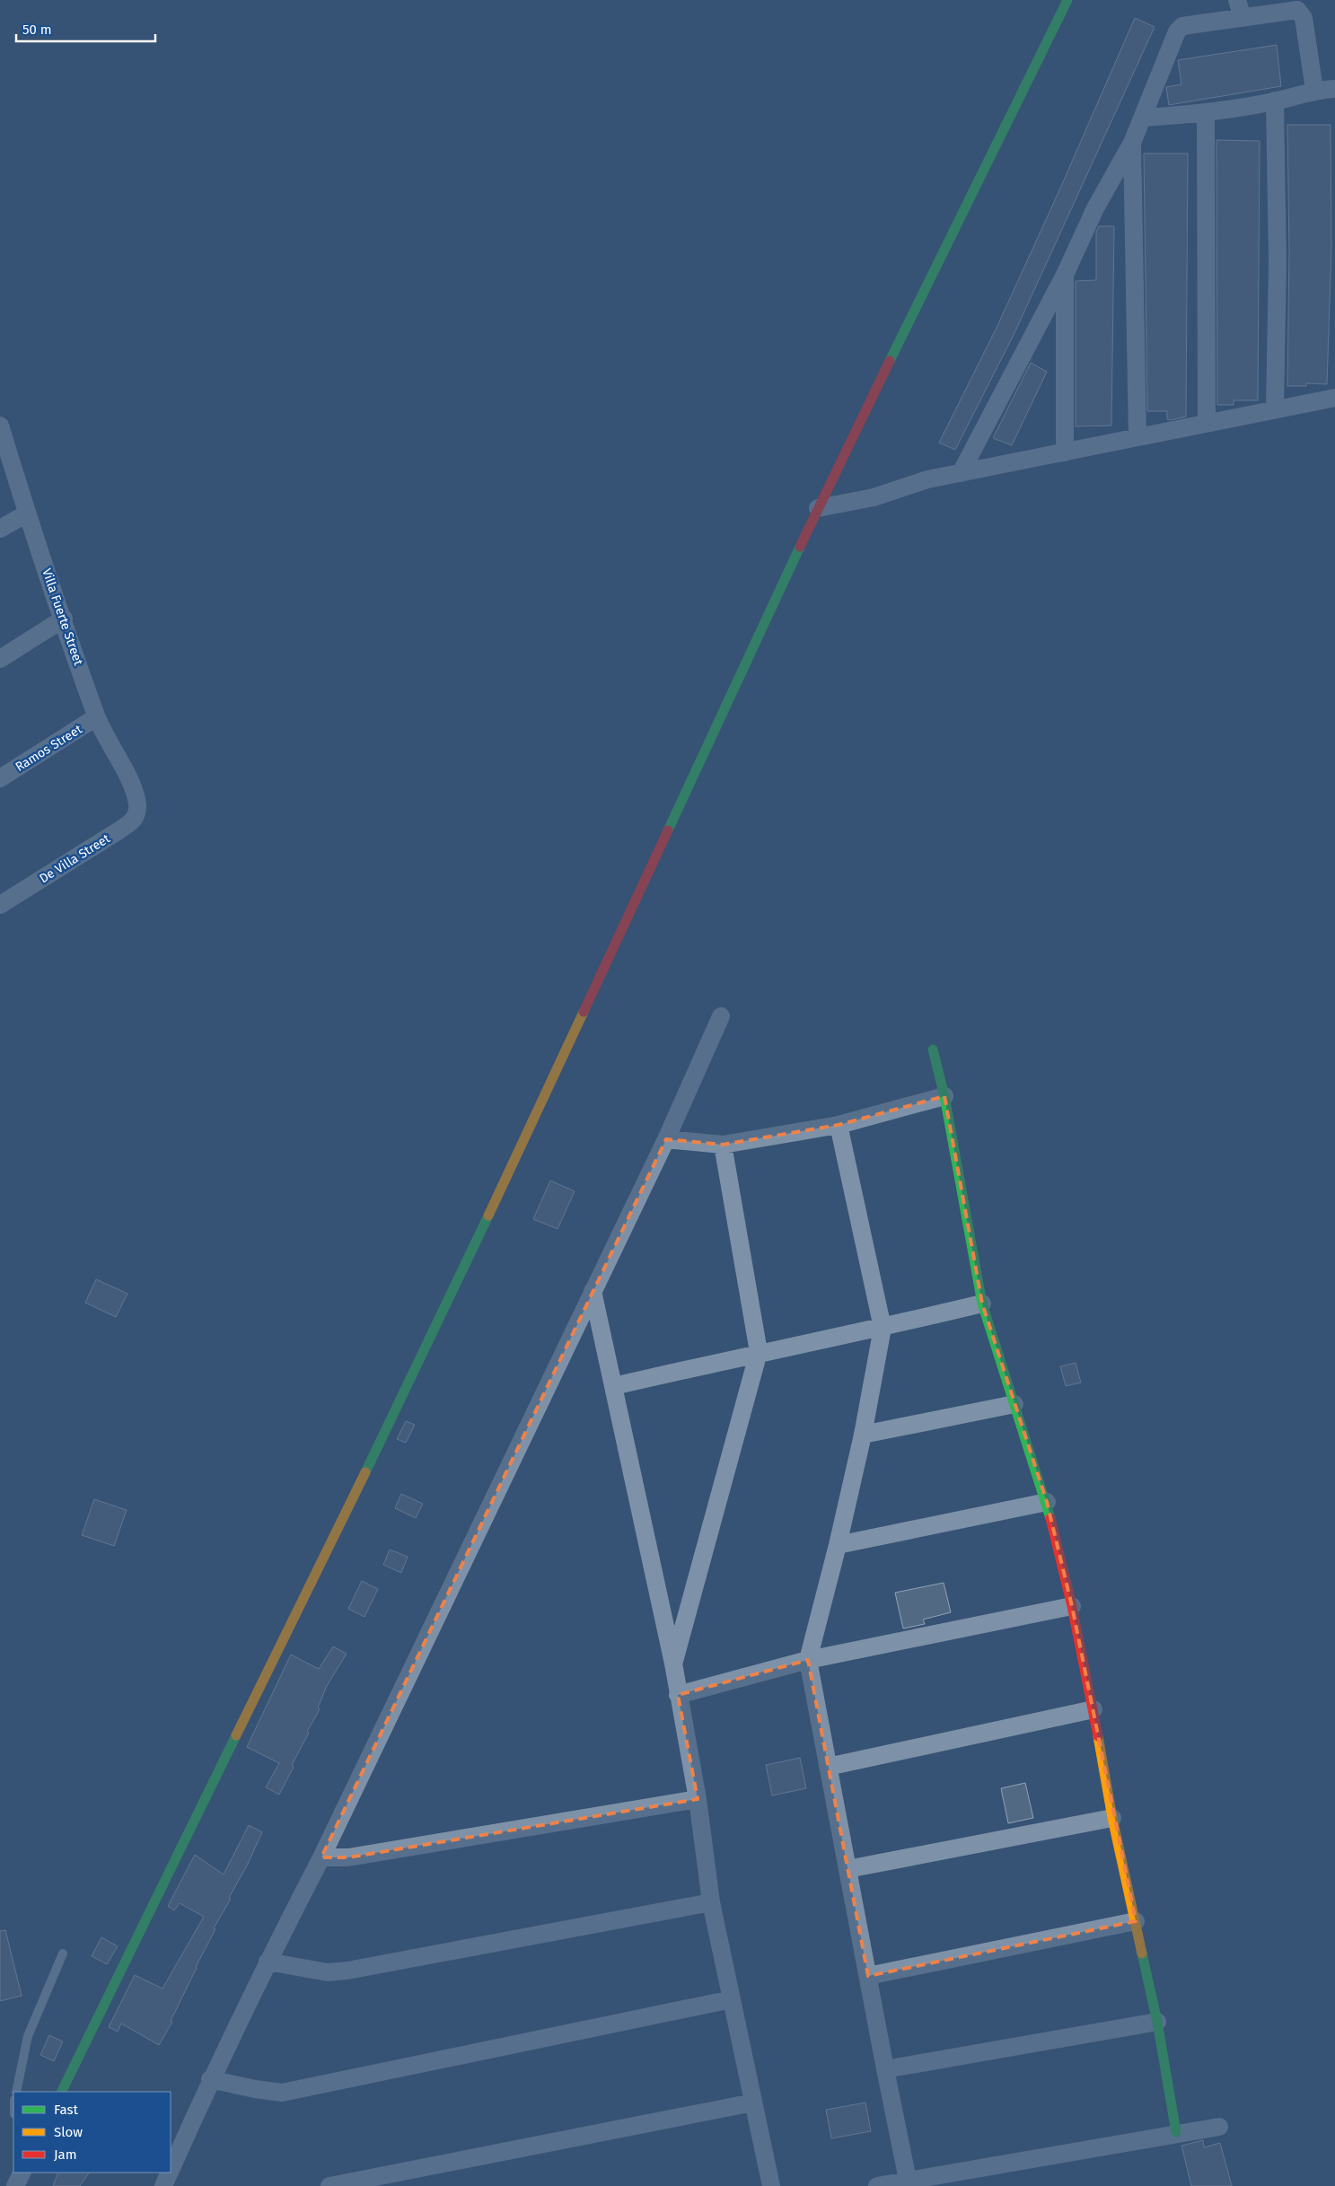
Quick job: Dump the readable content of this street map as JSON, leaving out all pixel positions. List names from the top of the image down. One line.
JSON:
{"streets":{"street":["Villa Fuerte Street","Ramos Street","De Villa Street"]},"crossings":[["Villa Fuerte Street","Ramos Street"],["Villa Fuerte Street","De Villa Street"]],"legend":["Fast","Slow","Jam"],"scale_bar":"50 m"}
